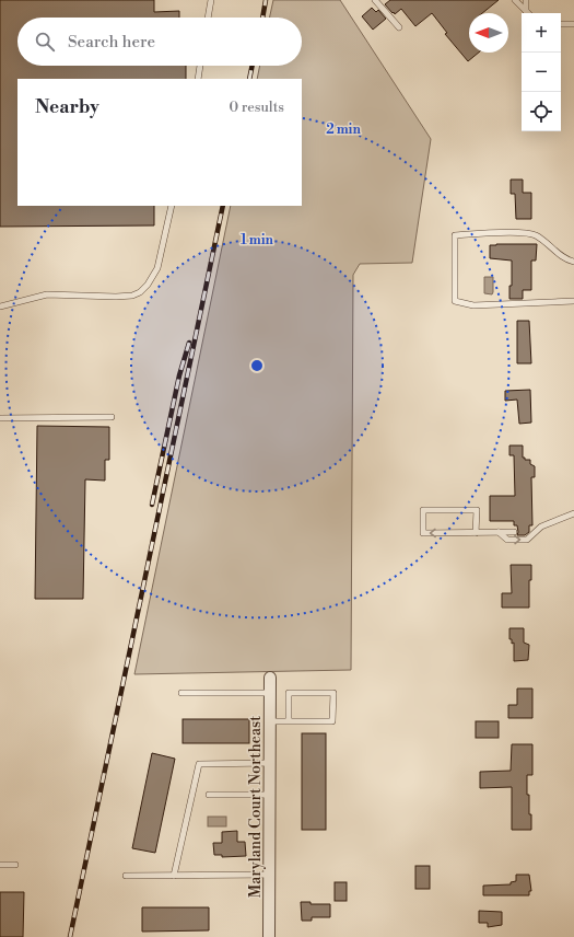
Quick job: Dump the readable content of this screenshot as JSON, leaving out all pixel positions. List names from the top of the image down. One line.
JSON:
{"streets":{"street":["Maryland Court Northeast"]},"north":"left","page":{"map_buttons":["+","−"],"search":"Search here","heading":["Nearby","0 results"]},"rings":["2 min","1 min"]}
